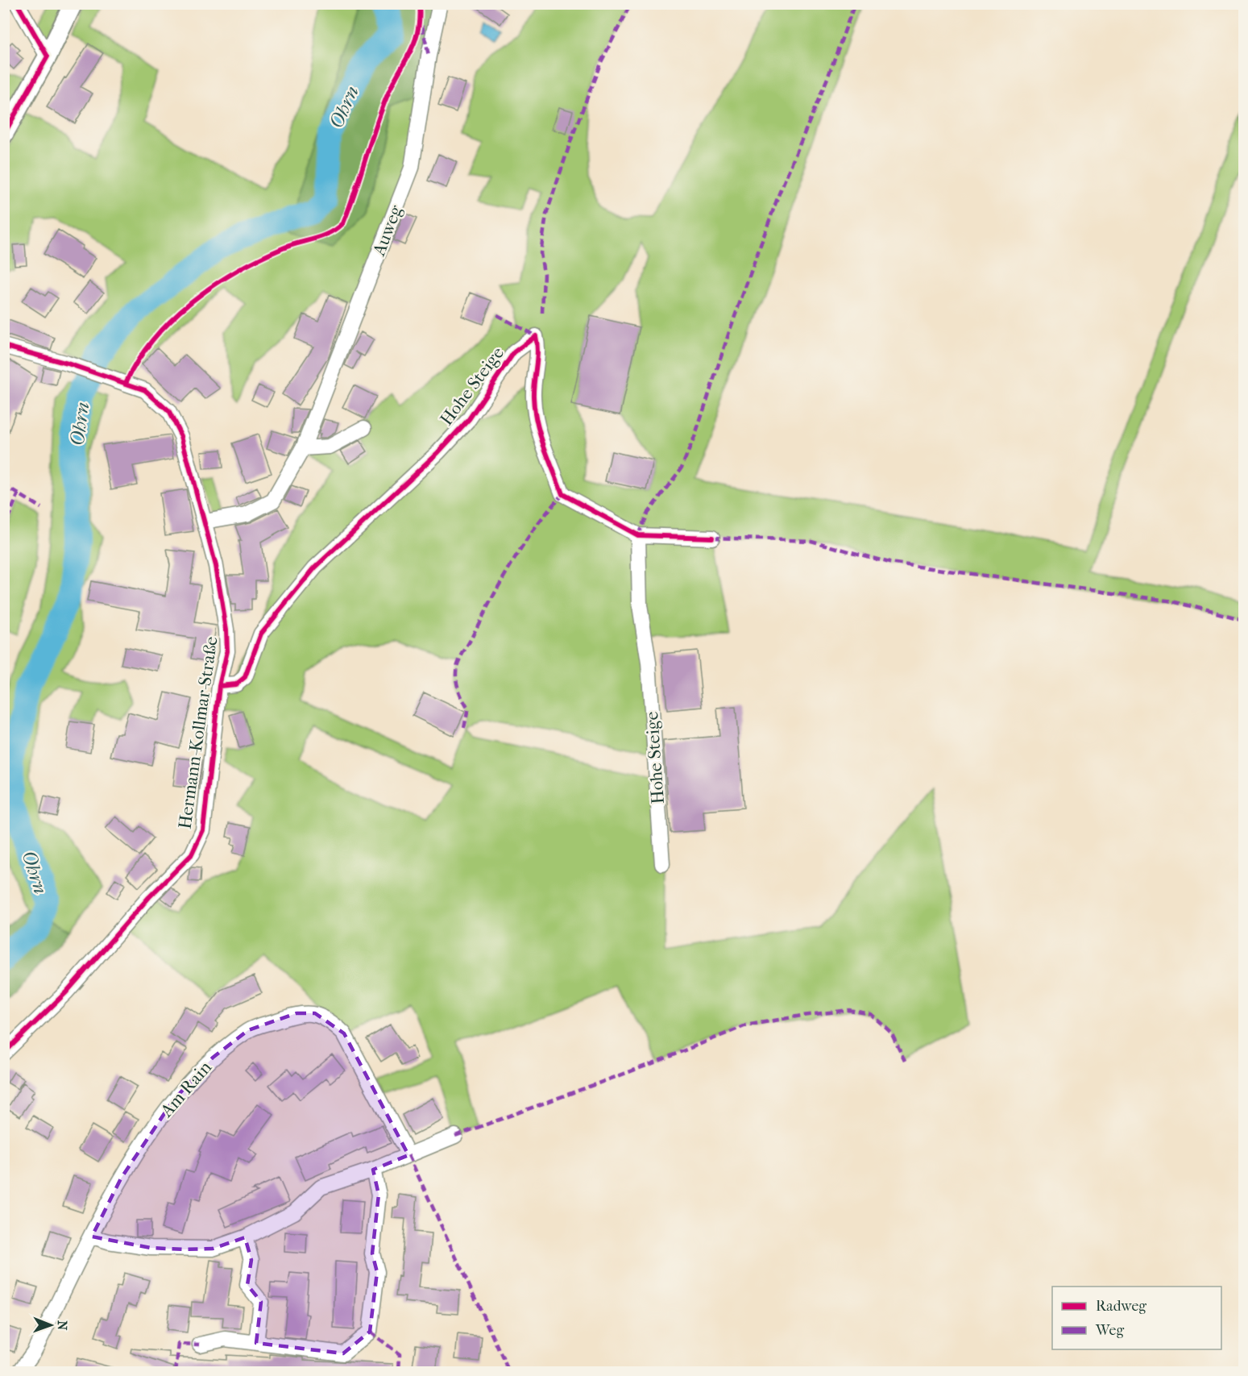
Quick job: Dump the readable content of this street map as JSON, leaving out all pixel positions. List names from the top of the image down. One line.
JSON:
{"streets":{"street":["Auweg","Hohe Steige","Hermann-Kollmar-Straße","Am Rain"]},"crossings":[["Auweg","Hermann-Kollmar-Straße"],["Hohe Steige","Hermann-Kollmar-Straße"]],"water":["Ohrn"],"legend":["Radweg","Weg"],"north":"right"}
